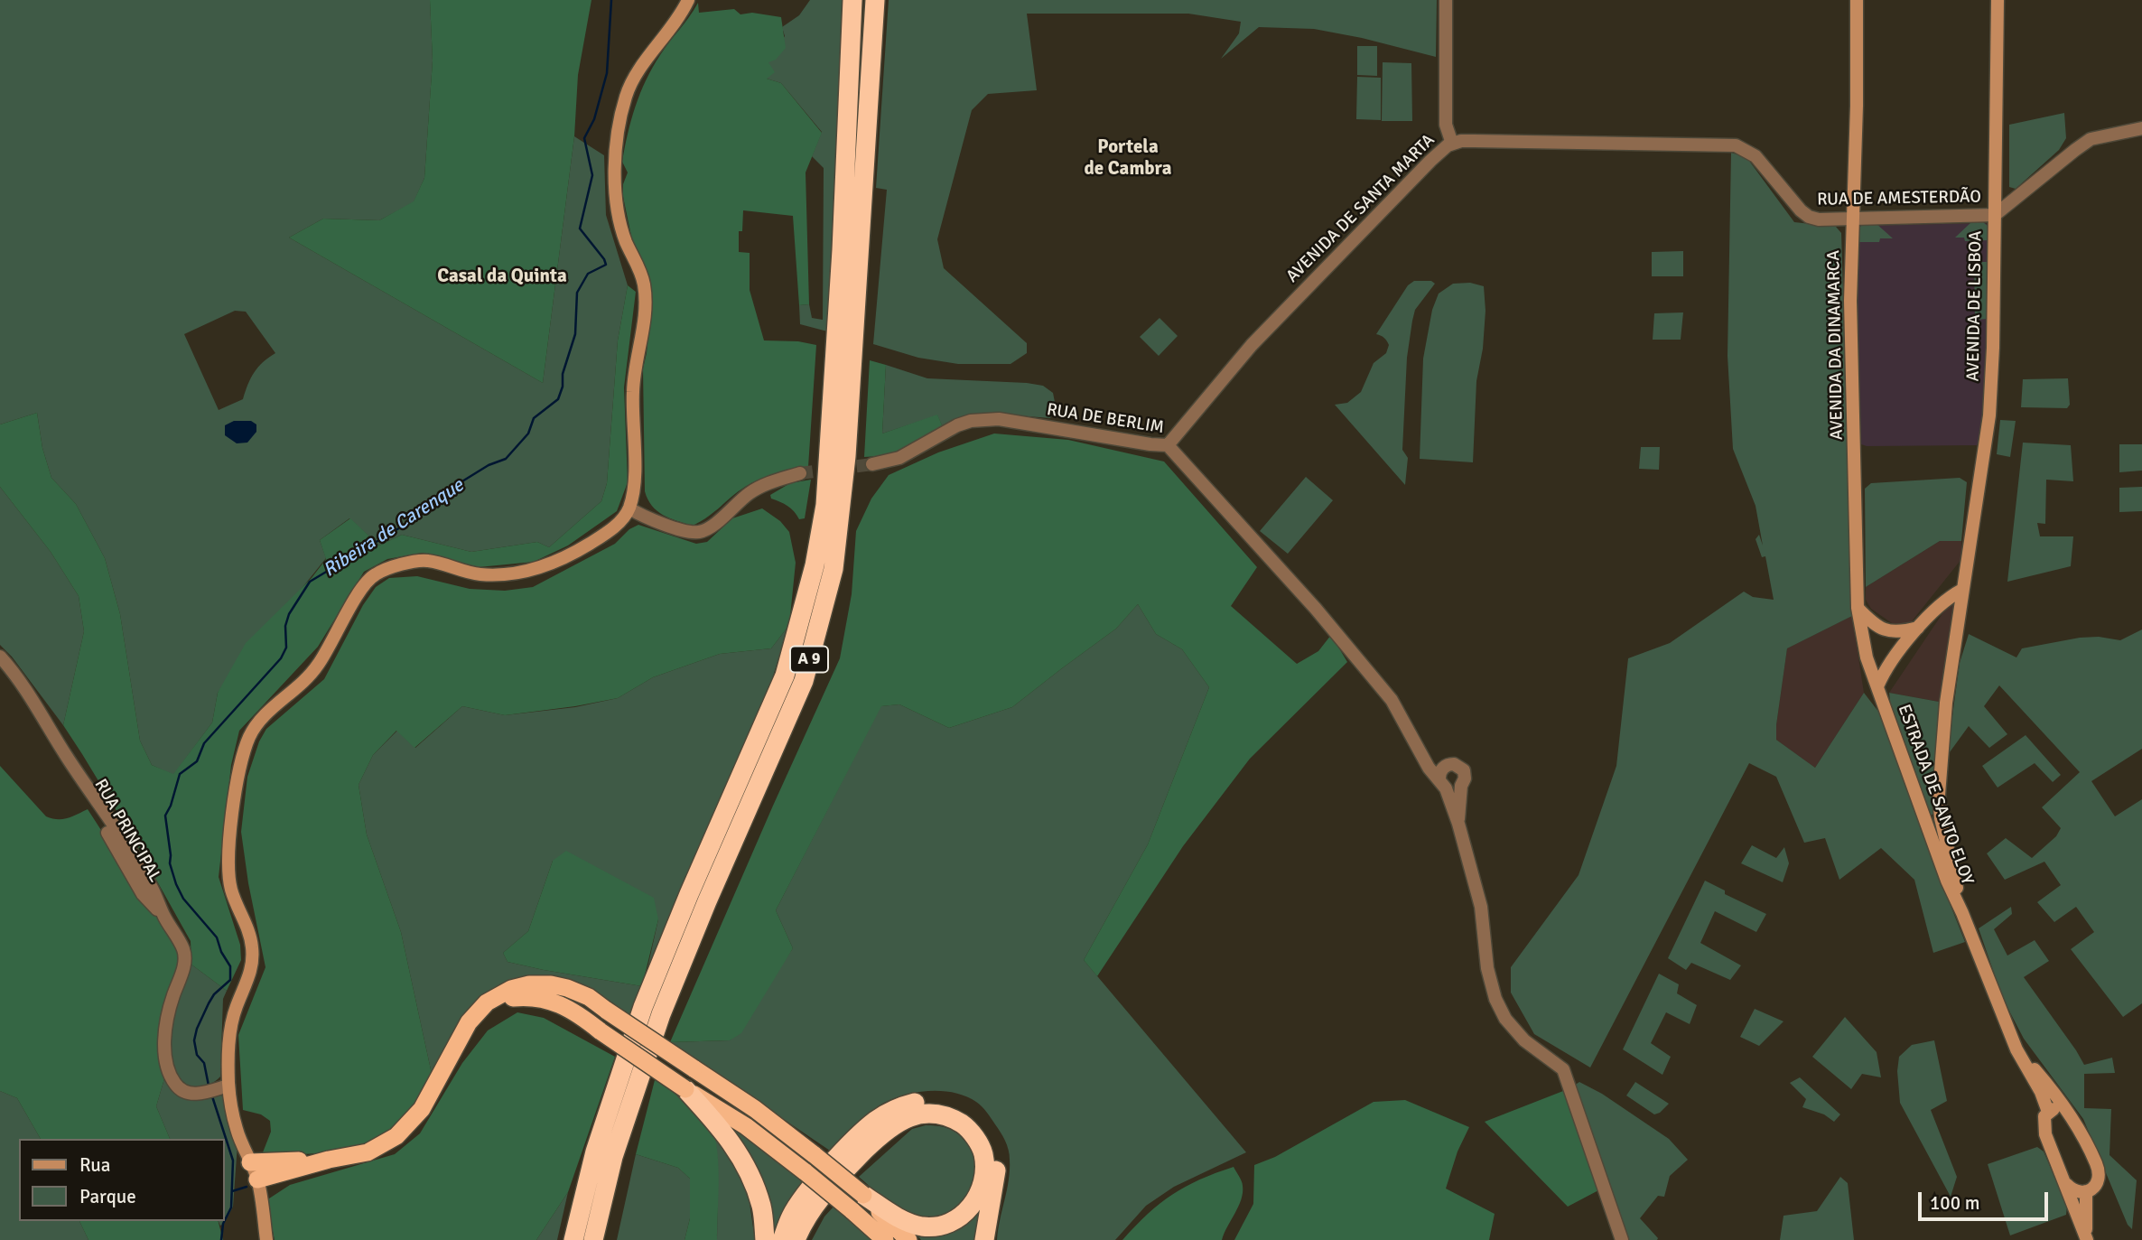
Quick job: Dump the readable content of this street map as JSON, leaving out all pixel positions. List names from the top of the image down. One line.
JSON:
{"streets":{"highway":["A 9"],"main road":["AVENIDA DE LISBOA","AVENIDA DA DINAMARCA","ESTRADA DE SANTO ELOY"],"street":["RUA DE AMESTERDÃO","AVENIDA DE SANTA MARTA","RUA DE BERLIM","RUA PRINCIPAL"]},"crossings":[["RUA DE AMESTERDÃO","AVENIDA DE SANTA MARTA"],["RUA DE AMESTERDÃO","AVENIDA DE LISBOA"],["RUA DE AMESTERDÃO","AVENIDA DA DINAMARCA"],["AVENIDA DE SANTA MARTA","RUA DE BERLIM"],["AVENIDA DE LISBOA","ESTRADA DE SANTO ELOY"],["AVENIDA DA DINAMARCA","ESTRADA DE SANTO ELOY"]],"districts":["Portela de Cambra","Casal da Quinta"],"water":["Ribeira de Carenque"],"legend":["Rua","Parque"],"scale_bar":"100 m"}
